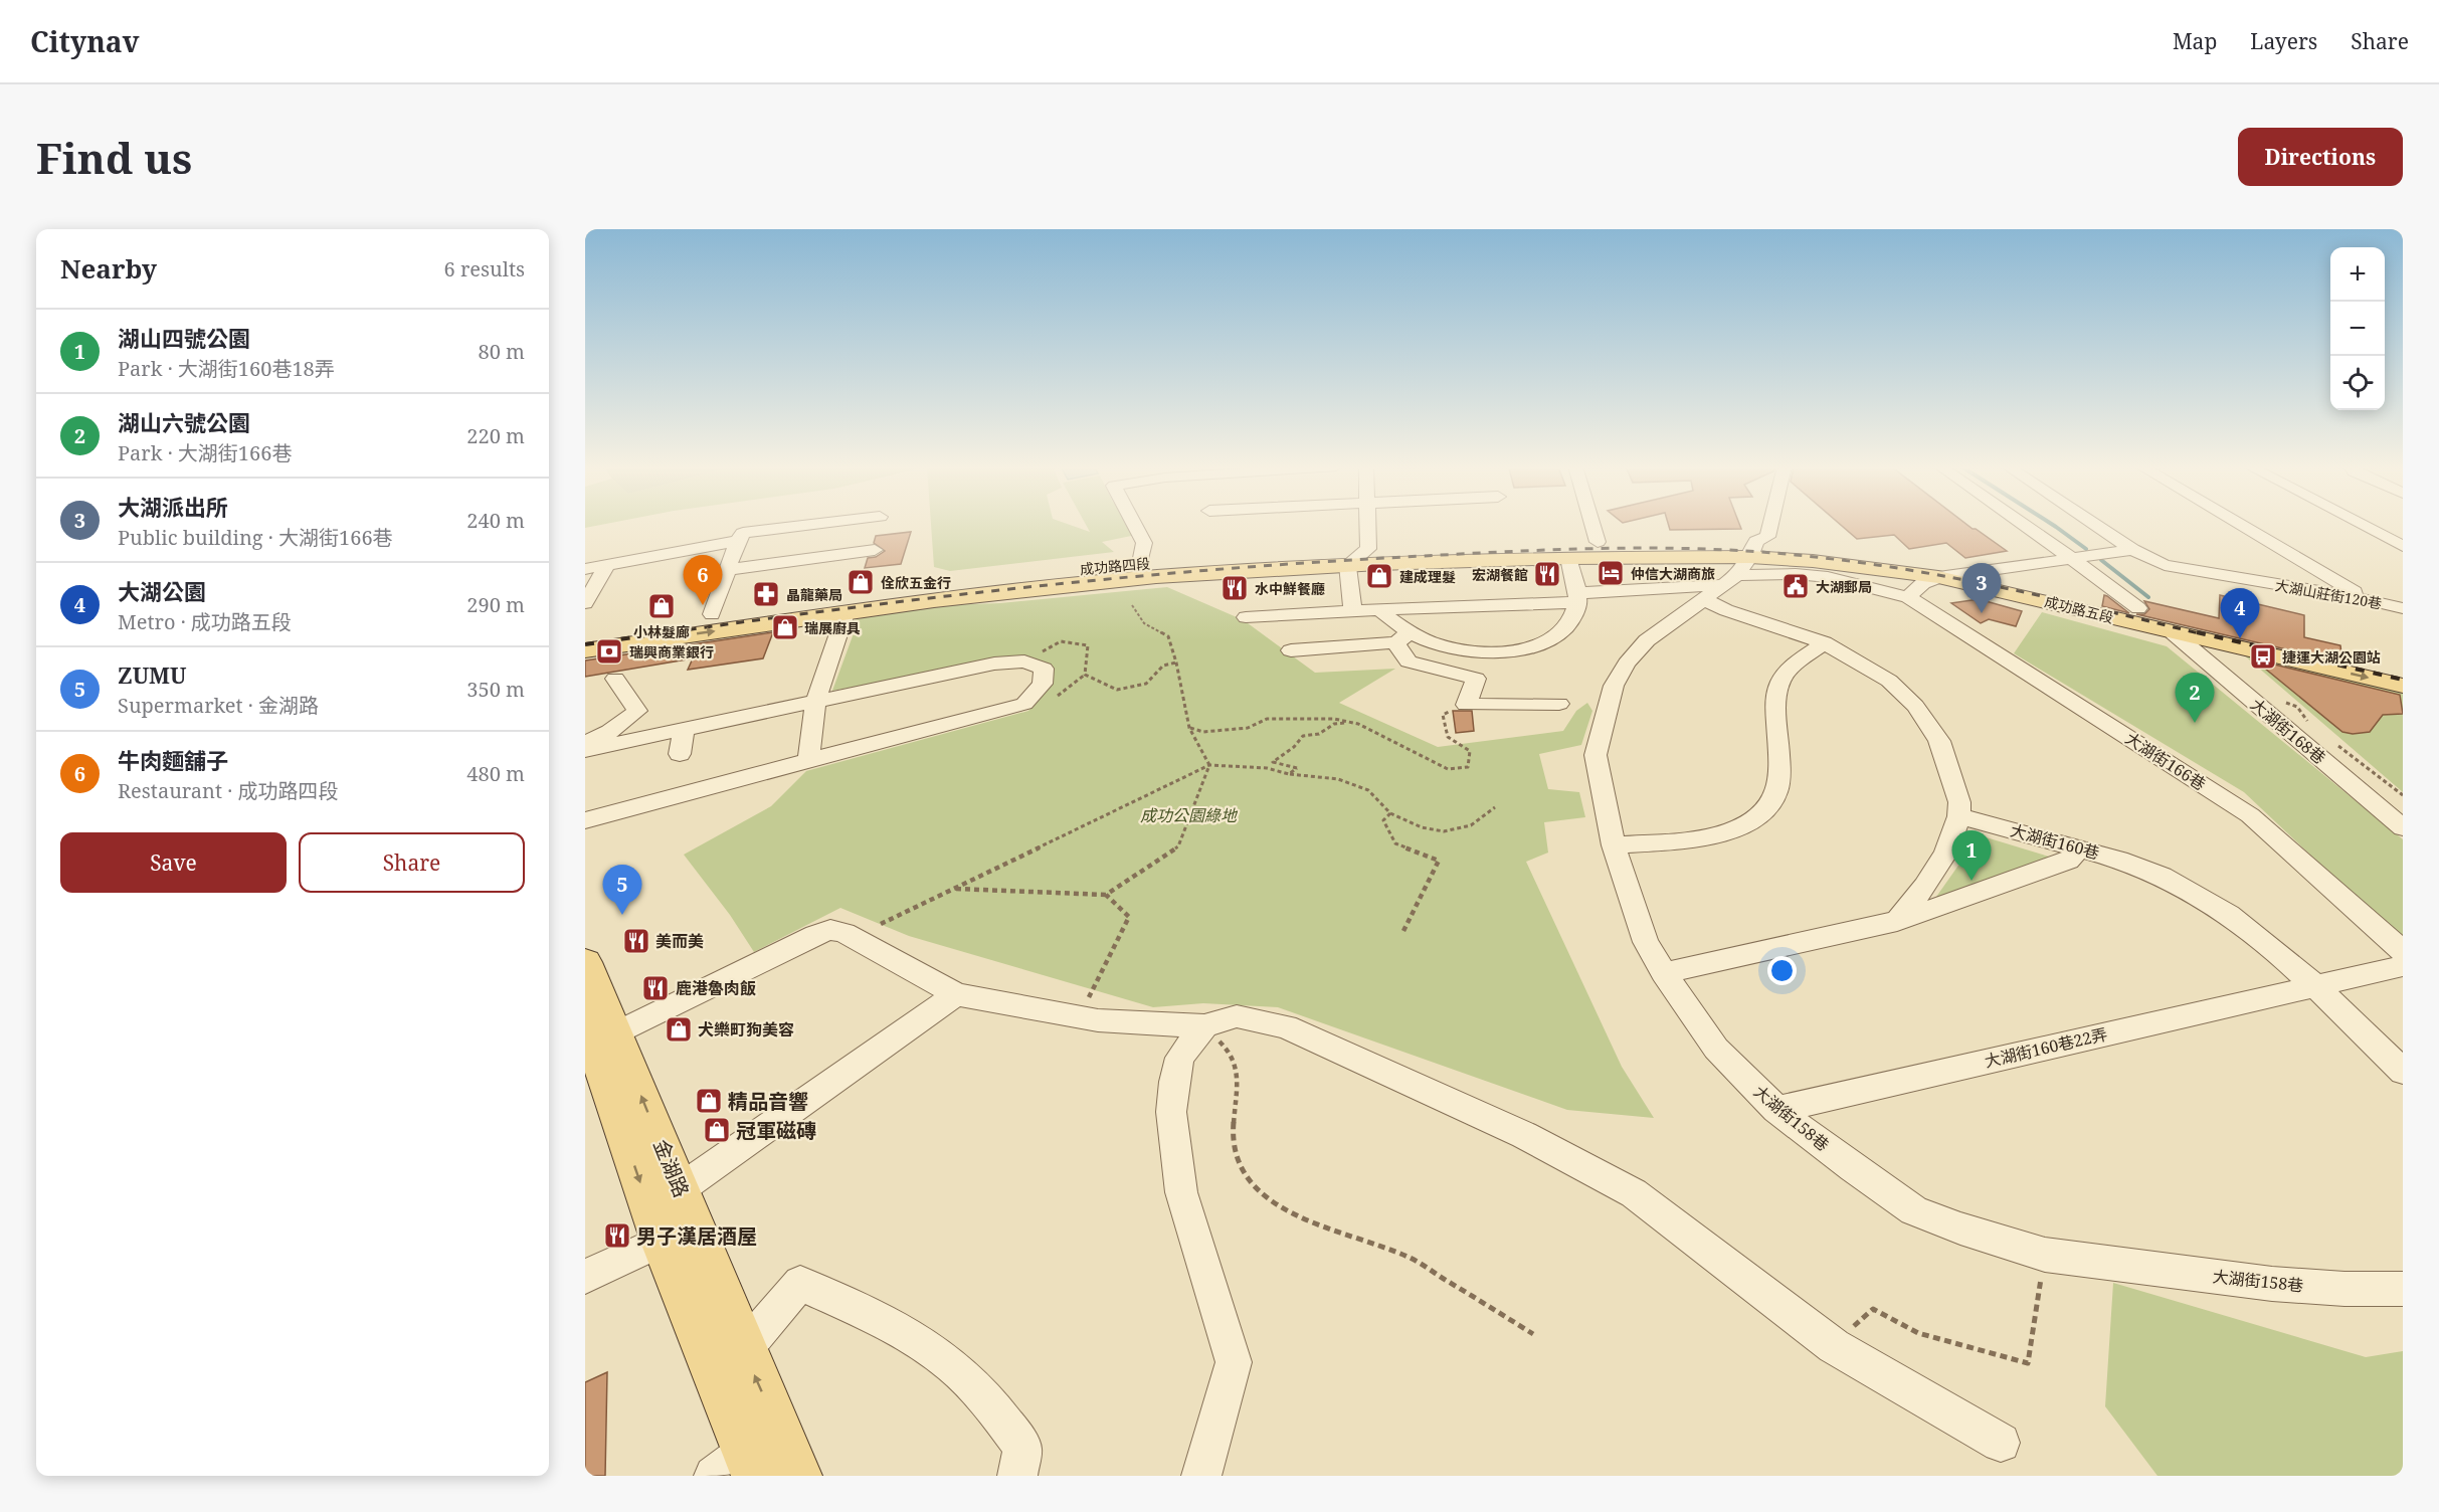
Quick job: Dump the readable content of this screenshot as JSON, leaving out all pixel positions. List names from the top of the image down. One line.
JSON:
{"streets":{"main road":["成功路四段","成功路五段","金湖路"],"street":["大湖山莊街120巷","大湖街168巷","大湖街166巷","大湖街160巷","大湖街160巷22弄","大湖街158巷"]},"crossings":[["成功路四段","成功路五段"],["成功路四段","大湖街166巷"],["成功路四段","大湖街158巷"],["成功路五段","大湖街168巷"],["成功路五段","大湖街166巷"],["成功路五段","大湖街158巷"],["大湖街166巷","大湖街158巷"],["大湖街160巷","大湖街160巷22弄"],["大湖街160巷22弄","大湖街158巷"]],"parks":["成功公園綠地"],"places":{"hotel":["仲信大湖商旅"],"restaurant":["宏湖餐館","水中鮮餐廳","美而美","鹿港魯肉飯","男子漢居酒屋"],"shop":["建成理髮","佺欣五金行","小林髮廊","瑞展廚具","犬樂町狗美容","精品音響","冠軍磁磚"],"public building":["大湖郵局"],"pharmacy":["晶龍藥局"],"bank":["瑞興商業銀行"],"bus stop":["捷運大湖公園站"]},"page":{"header":"Citynav","nav":["Map","Layers","Share"],"buttons":["Directions",["Save","Share"]],"title":"Find us","heading":["Nearby","6 results"],"map_buttons":["+","−"],"list":[{"mark":"1","name":"湖山四號公園","note":"Park · 大湖街160巷18弄","value":"80 m"},{"mark":"2","name":"湖山六號公園","note":"Park · 大湖街166巷","value":"220 m"},{"mark":"3","name":"大湖派出所","note":"Public building · 大湖街166巷","value":"240 m"},{"mark":"4","name":"大湖公園","note":"Metro · 成功路五段","value":"290 m"},{"mark":"5","name":"ZUMU","note":"Supermarket · 金湖路","value":"350 m"},{"mark":"6","name":"牛肉麵舖子","note":"Restaurant · 成功路四段","value":"480 m"}],"pins":["6","3","4","2","1","5"]}}
